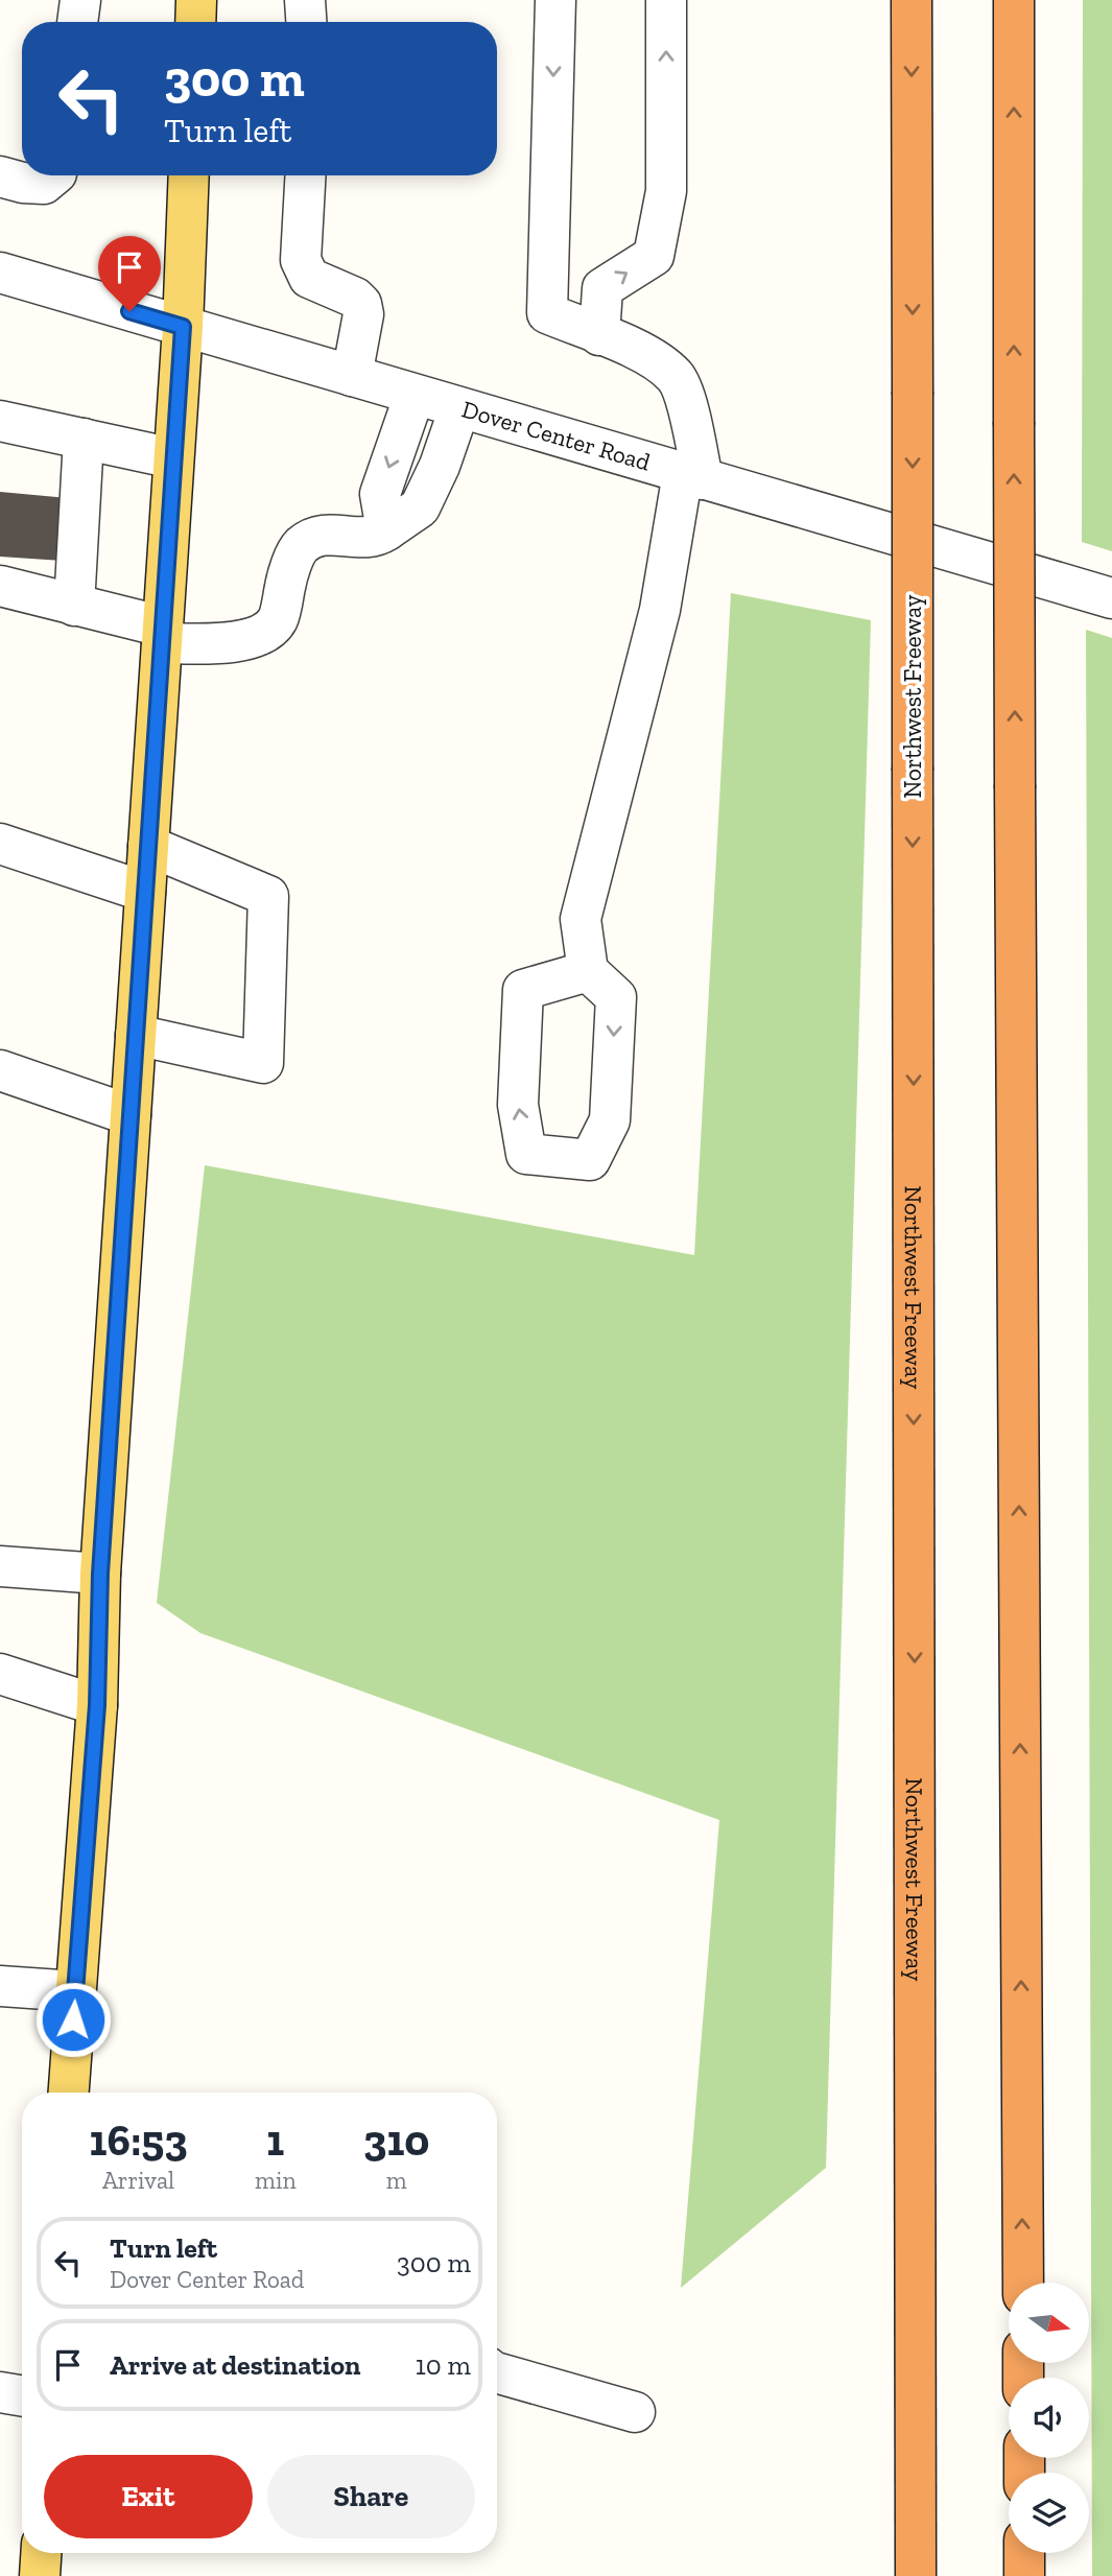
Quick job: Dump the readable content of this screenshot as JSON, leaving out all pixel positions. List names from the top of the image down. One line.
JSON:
{"streets":{"highway":["Northwest Freeway"],"street":["Dover Center Road"]},"north":"right","page":{"turn":["300 m","Turn left"],"eta":["16:53","Arrival","1","min","310","m"],"list":[{"name":"Turn left","note":"Dover Center Road","value":"300 m"},{"name":"Arrive at destination","value":"10 m"}],"buttons":["Exit","Share"]}}
